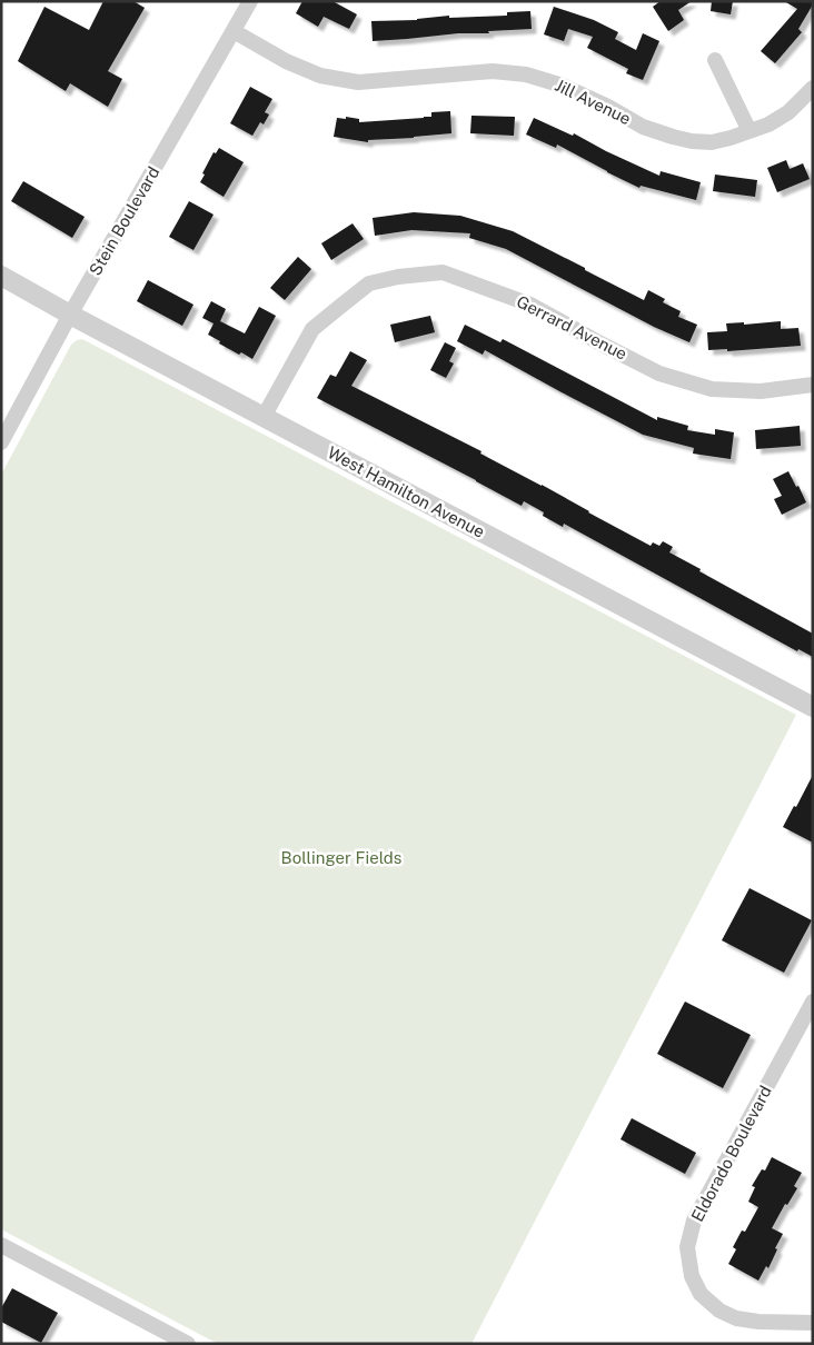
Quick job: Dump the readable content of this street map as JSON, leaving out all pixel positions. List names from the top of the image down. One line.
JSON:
{"streets":{"street":["Jill Avenue","Stein Boulevard","Gerrard Avenue","West Hamilton Avenue","Eldorado Boulevard"]},"crossings":[["Jill Avenue","Stein Boulevard"],["Stein Boulevard","West Hamilton Avenue"],["Gerrard Avenue","West Hamilton Avenue"]],"parks":["Bollinger Fields"]}
